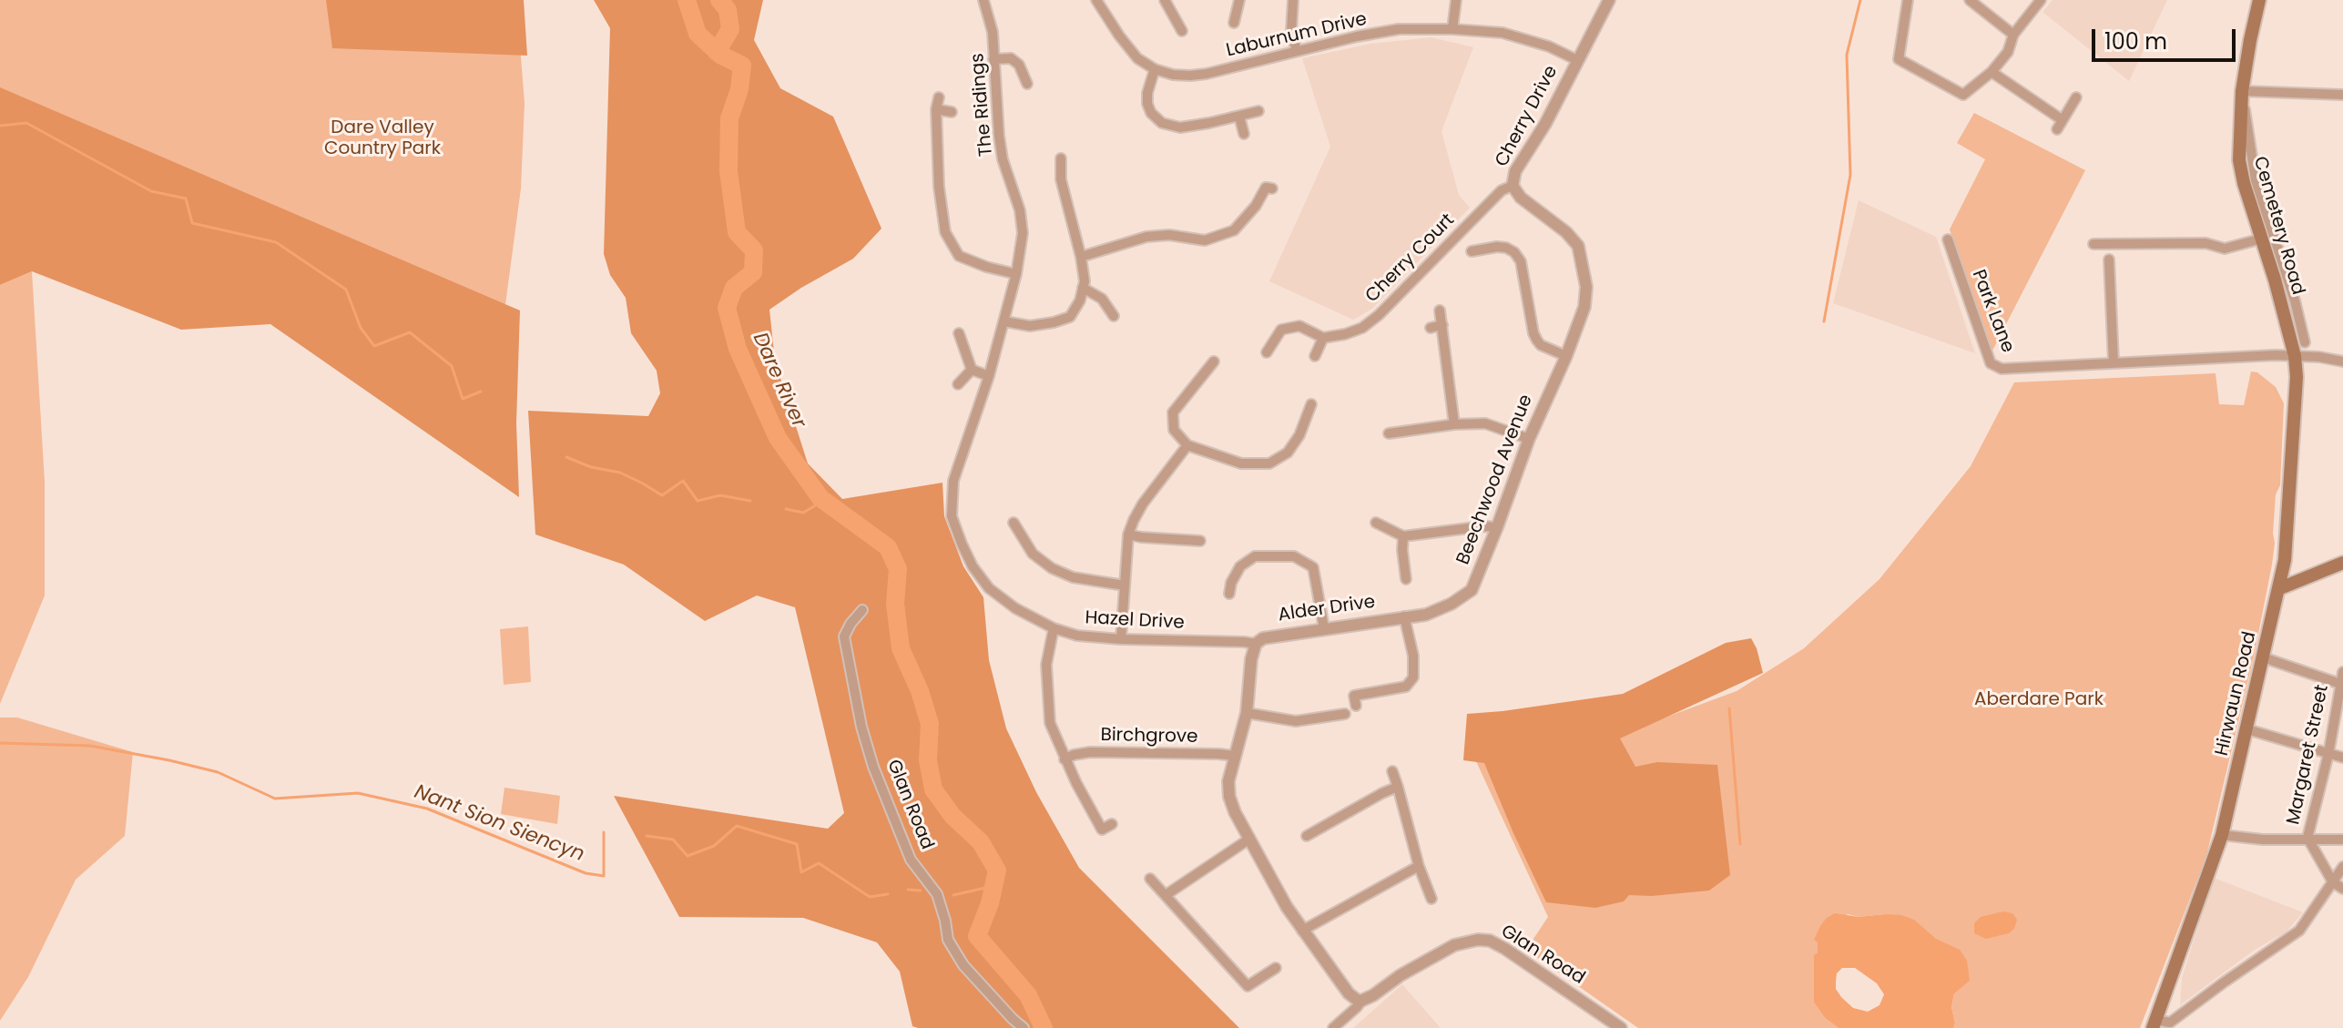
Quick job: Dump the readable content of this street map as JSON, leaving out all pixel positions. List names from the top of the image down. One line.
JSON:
{"streets":{"main road":["Cemetery Road","Hirwaun Road"],"street":["Laburnum Drive","The Ridings","Cherry Drive","Cherry Court","Park Lane","Beechwood Avenue","Alder Drive","Hazel Drive","Birchgrove","Margaret Street","Glan Road"]},"crossings":[["Laburnum Drive","Cherry Drive"],["The Ridings","Hazel Drive"],["Cherry Drive","Cherry Court"],["Cherry Drive","Beechwood Avenue"],["Cemetery Road","Park Lane"],["Cemetery Road","Hirwaun Road"],["Park Lane","Hirwaun Road"],["Beechwood Avenue","Alder Drive"],["Alder Drive","Hazel Drive"]],"water":["Dare River","Nant Sion Siencyn"],"parks":["Dare Valley Country Park","Aberdare Park"],"scale_bar":"100 m"}
